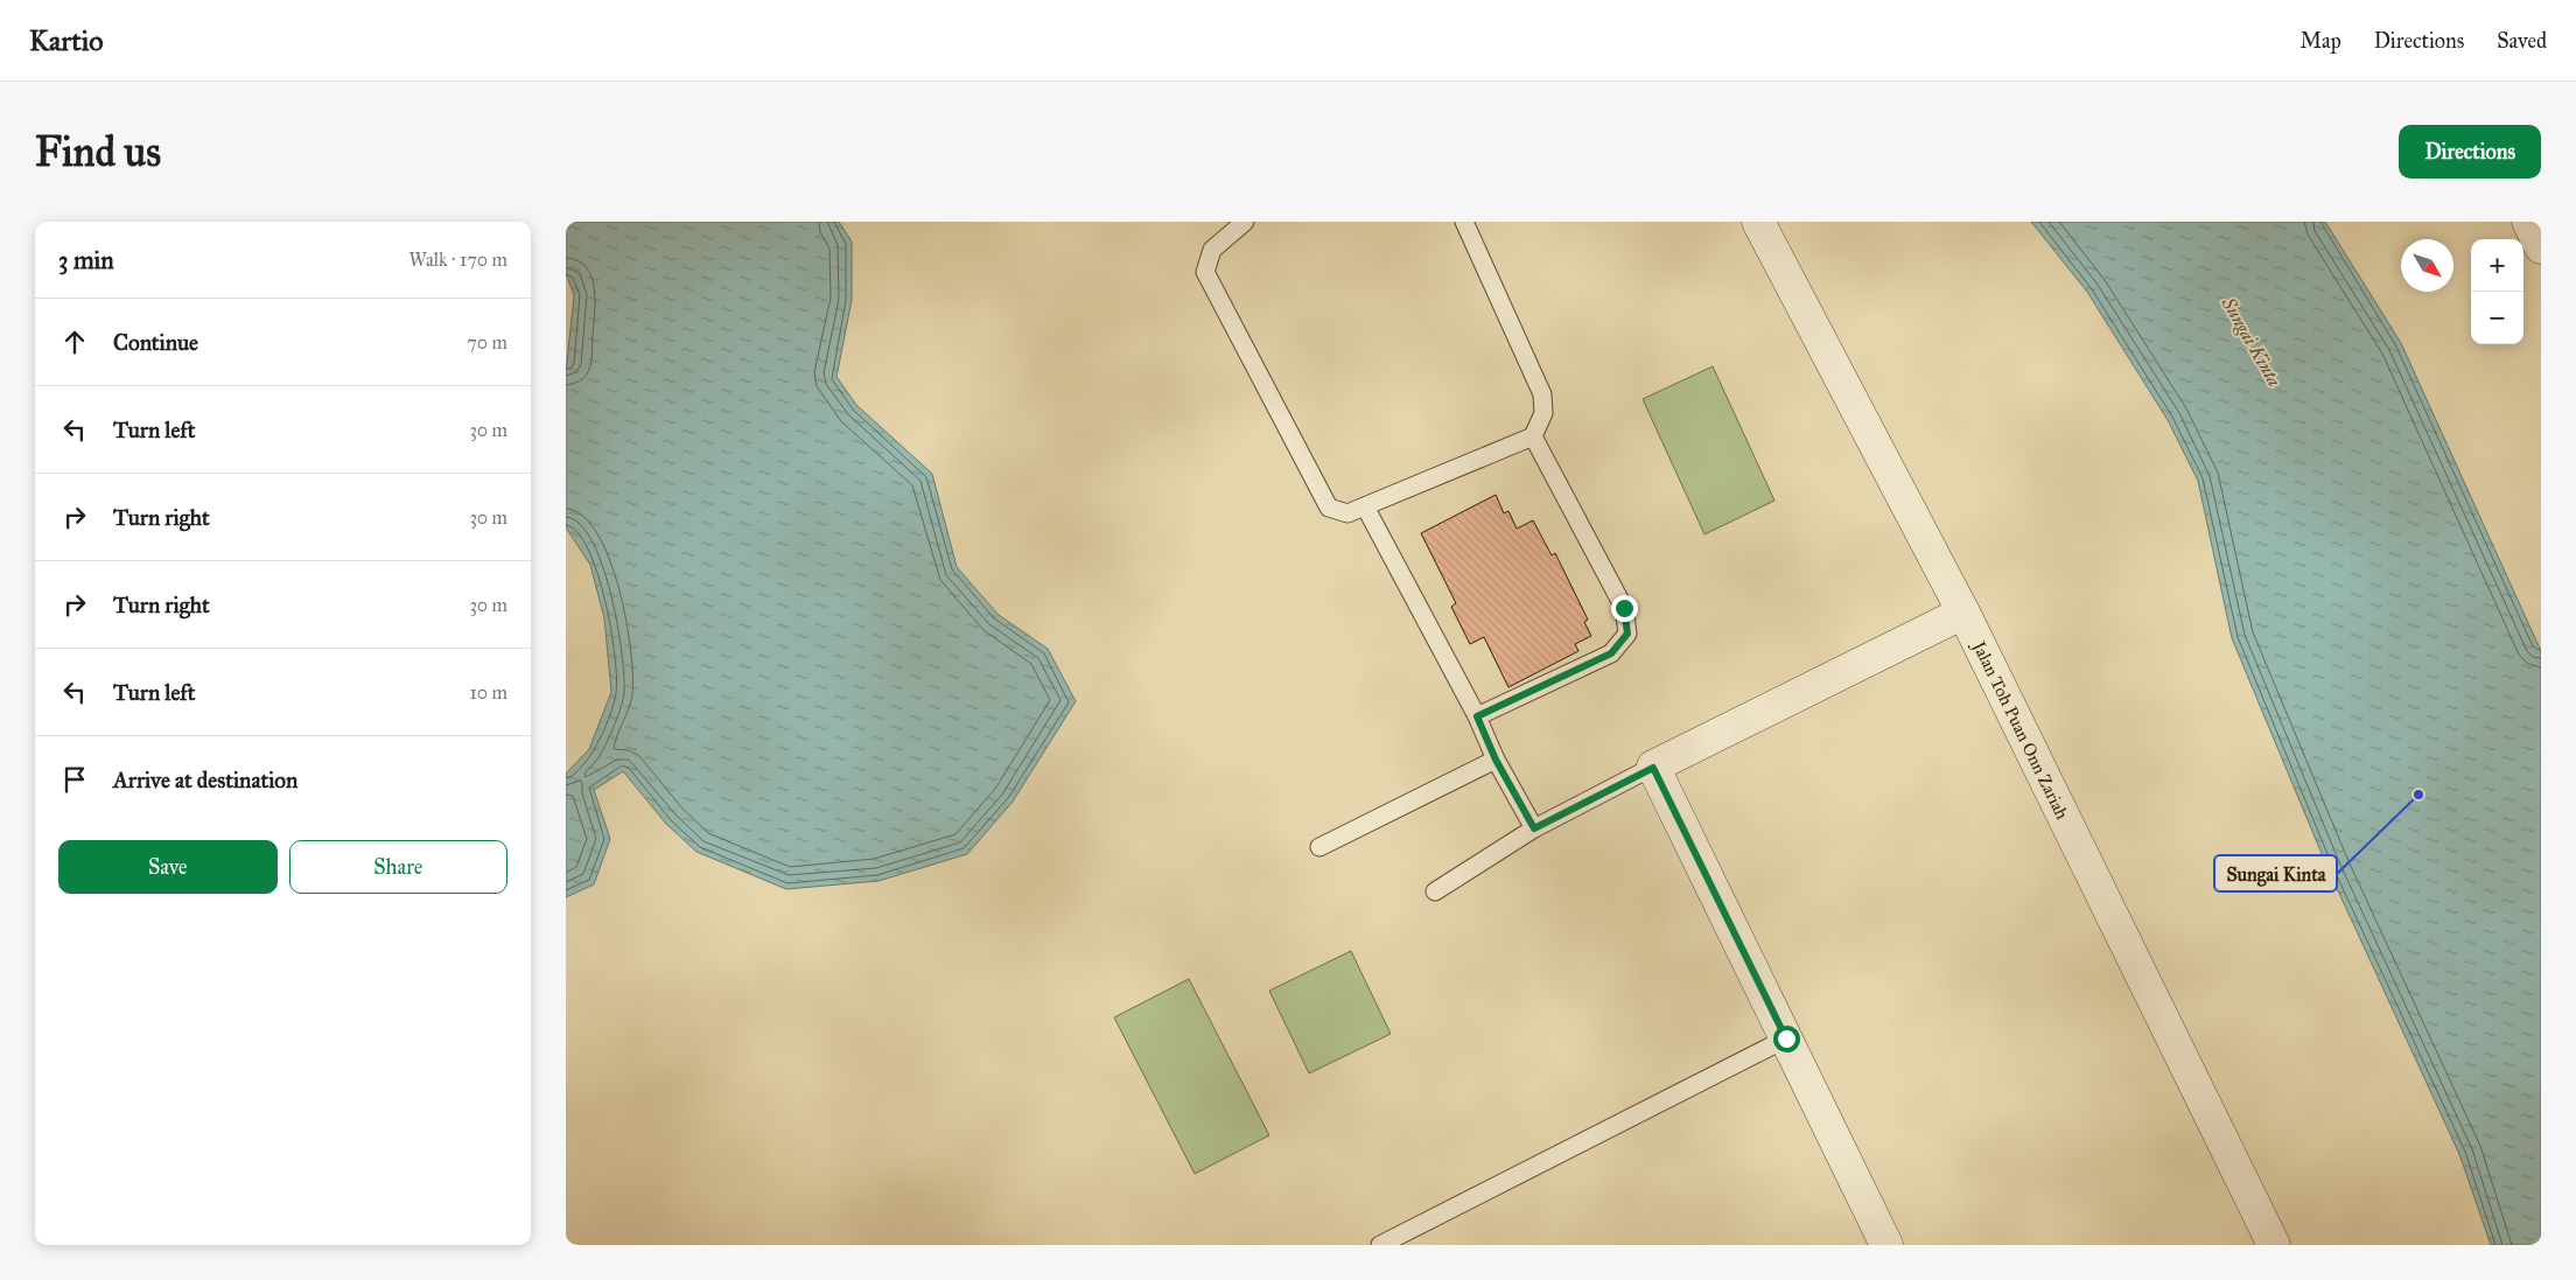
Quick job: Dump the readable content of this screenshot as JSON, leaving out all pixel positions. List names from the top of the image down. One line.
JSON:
{"streets":{"street":["Jalan Toh Puan Onn Zariah"]},"water":["Sungai Kinta"],"places":["Sungai Kinta"],"north":"bottom right","page":{"header":"Kartio","nav":["Map","Directions","Saved"],"buttons":["Directions",["Save","Share"]],"title":"Find us","heading":["3 min","Walk · 170 m"],"map_buttons":["+","−"],"list":[["Continue","70 m"],["Turn left","30 m"],["Turn right","30 m"],["Turn right","30 m"],["Turn left","10 m"],"Arrive at destination"]}}
